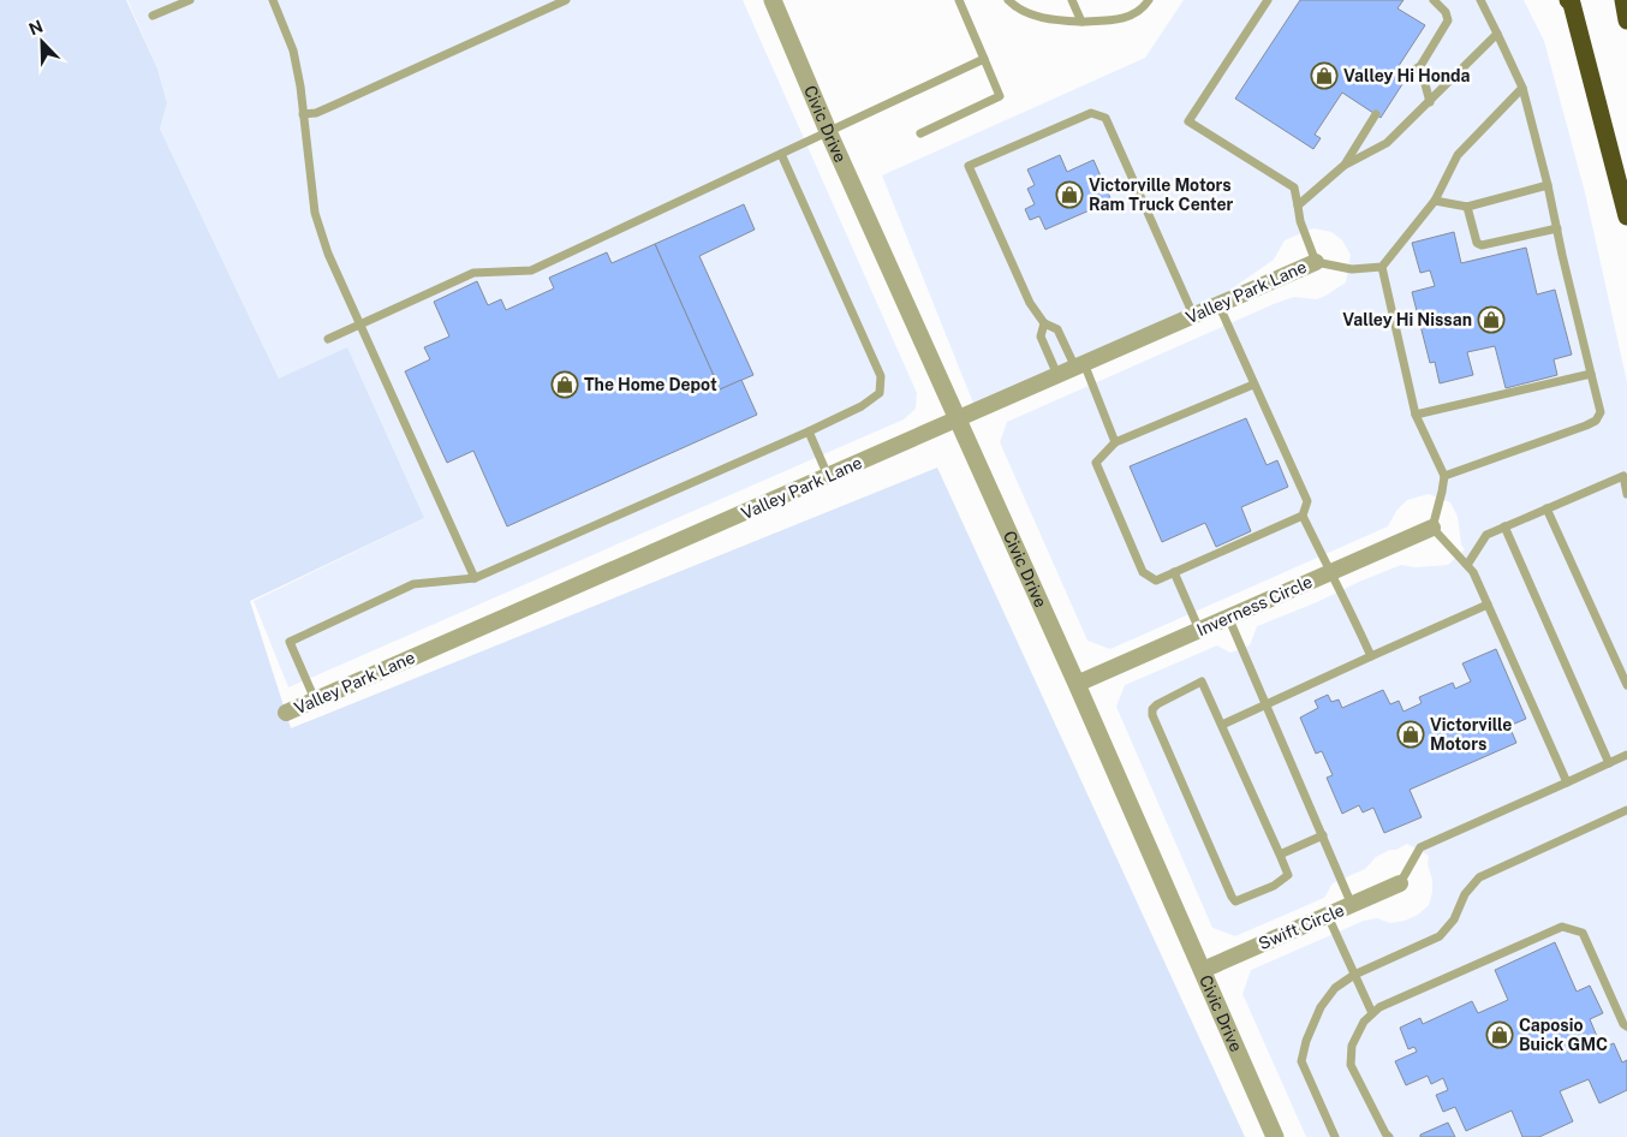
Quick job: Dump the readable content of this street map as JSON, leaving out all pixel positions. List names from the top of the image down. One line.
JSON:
{"streets":{"street":["Civic Drive","Valley Park Lane","Inverness Circle","Swift Circle"]},"crossings":[["Civic Drive","Valley Park Lane"],["Civic Drive","Inverness Circle"],["Civic Drive","Swift Circle"]],"places":{"shop":["Valley Hi Honda","Victorville Motors Ram Truck Center","Valley Hi Nissan","The Home Depot","Victorville Motors","Caposio Buick GMC"]},"north":"top left"}
